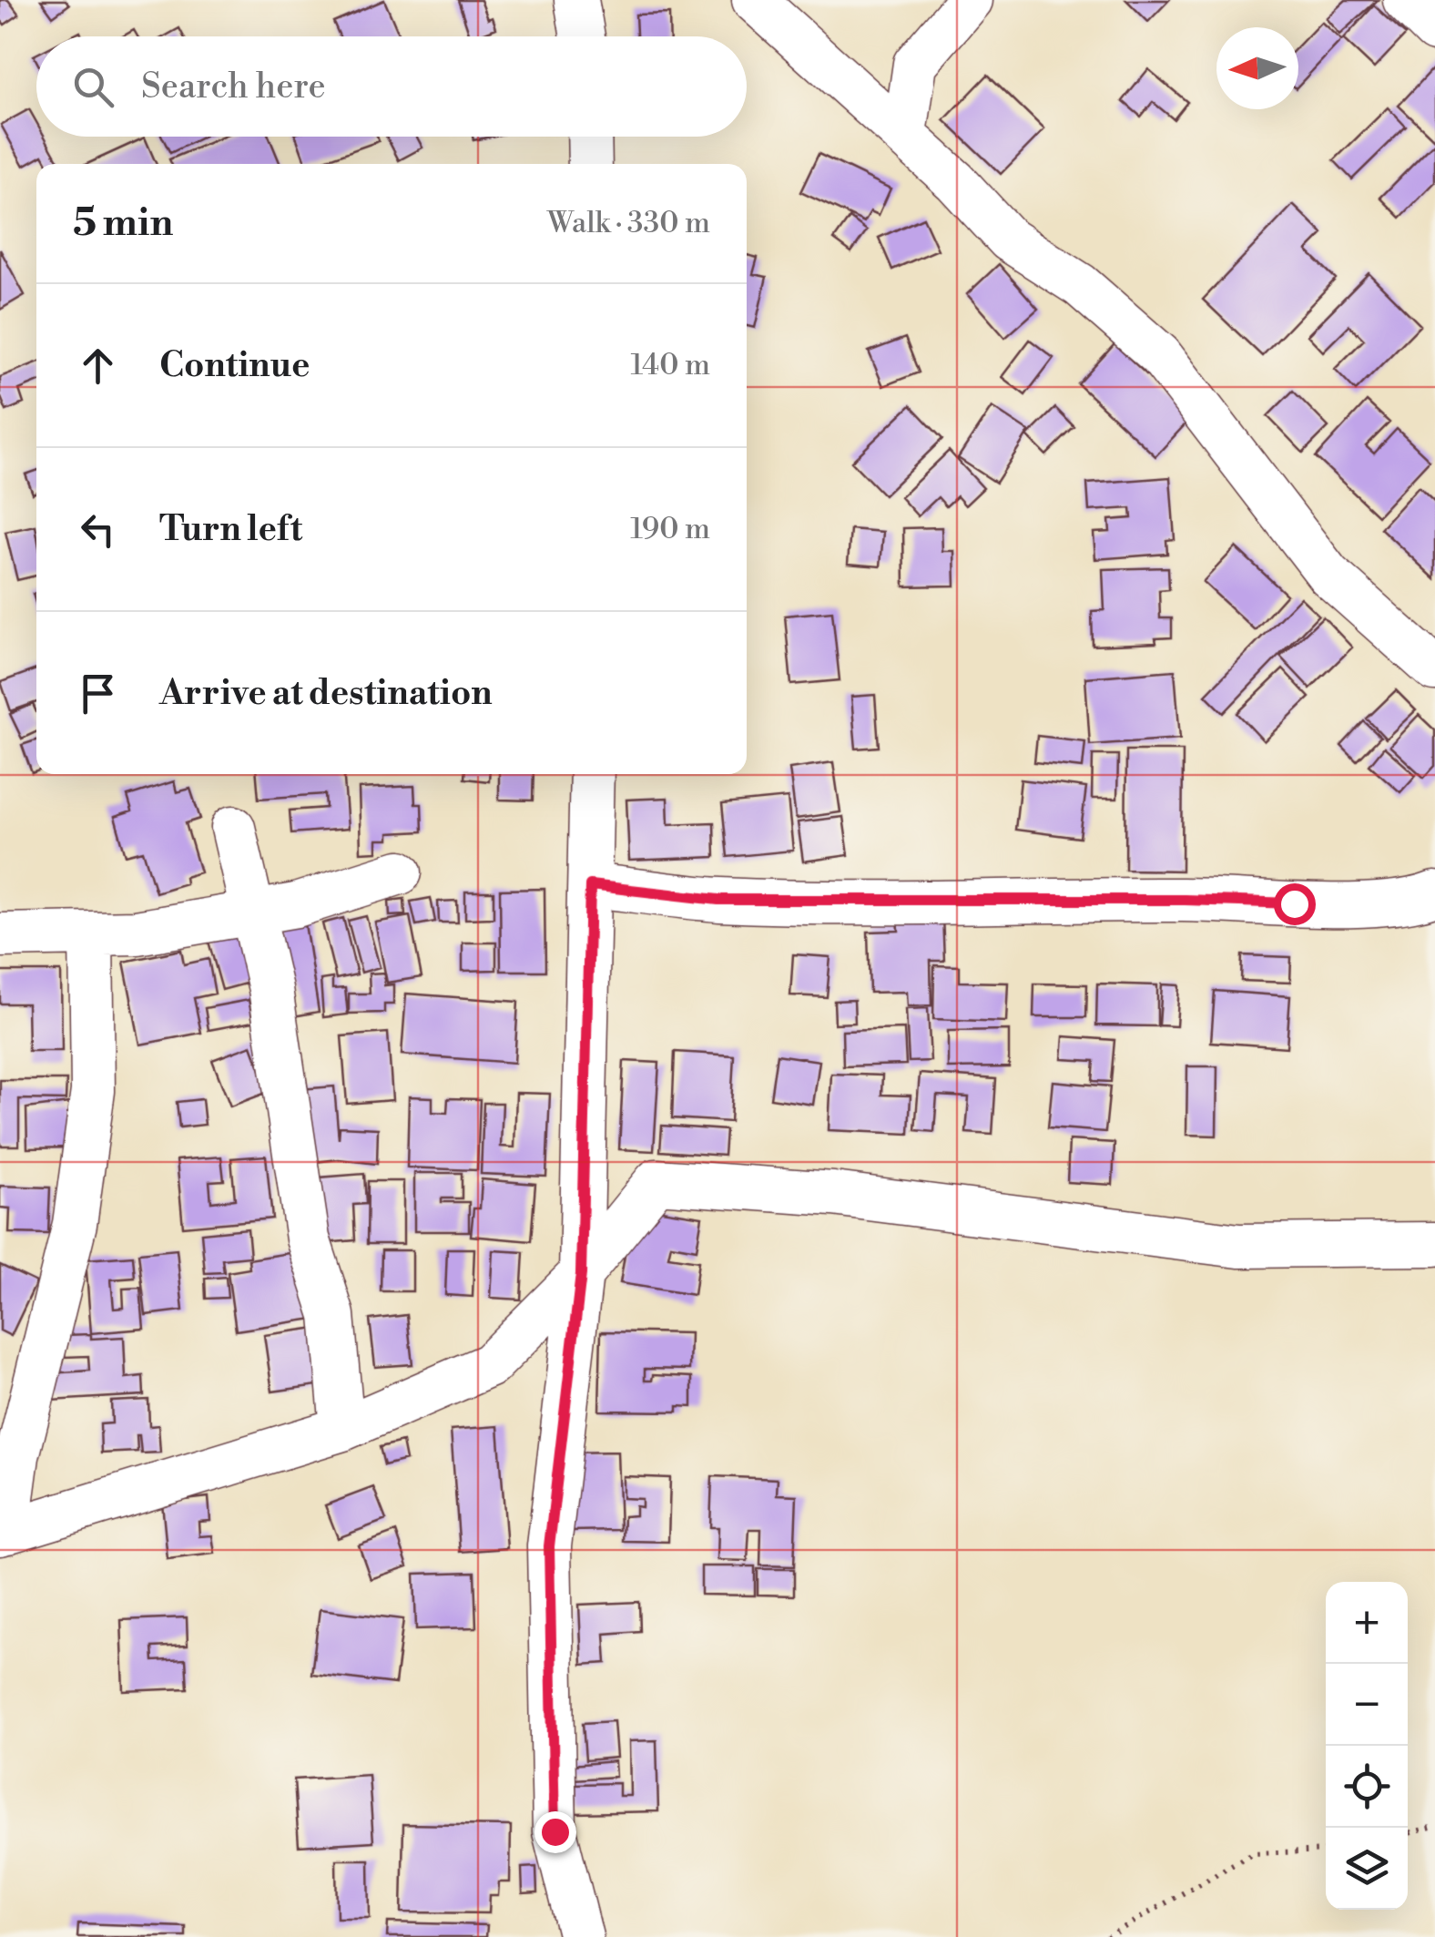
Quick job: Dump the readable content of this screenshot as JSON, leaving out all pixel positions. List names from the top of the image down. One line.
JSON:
{"north":"left","page":{"search":"Search here","heading":["5 min","Walk · 330 m"],"list":[["Continue","140 m"],["Turn left","190 m"],"Arrive at destination"],"map_buttons":["+","−"]}}
